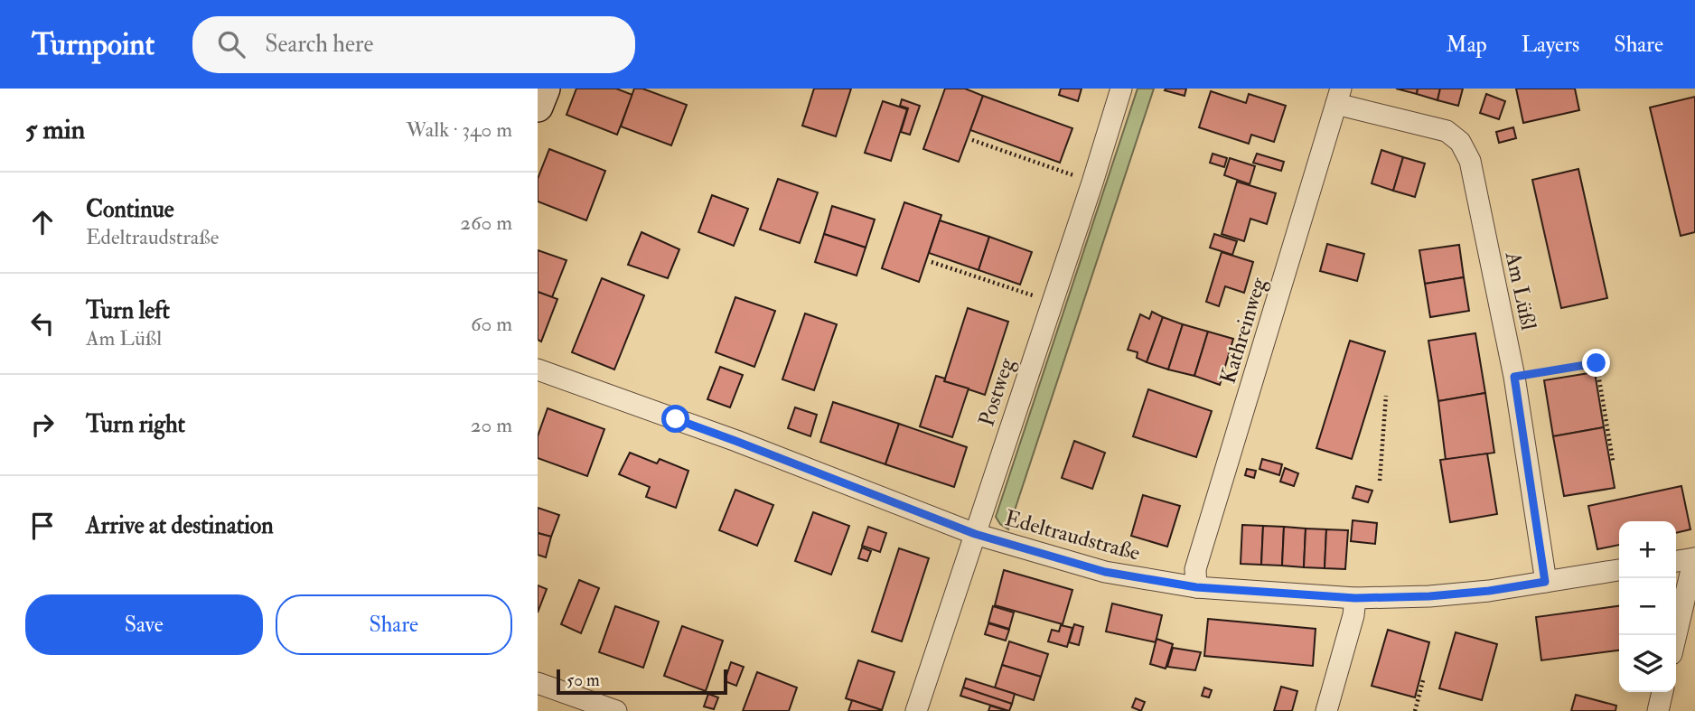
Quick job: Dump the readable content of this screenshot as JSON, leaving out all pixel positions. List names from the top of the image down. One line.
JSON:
{"streets":{"street":["Am Lüßl","Kathreinweg","Postweg","Edeltraudstraße"]},"crossings":[["Am Lüßl","Kathreinweg"],["Am Lüßl","Edeltraudstraße"],["Kathreinweg","Edeltraudstraße"],["Postweg","Edeltraudstraße"]],"scale_bar":"50 m","page":{"header":"Turnpoint","search":"Search here","nav":["Map","Layers","Share"],"heading":["5 min","Walk · 340 m"],"list":[["Continue","Edeltraudstraße","260 m"],["Turn left","Am Lüßl","60 m"],["Turn right","20 m"],"Arrive at destination"],"map_buttons":["+","−"],"buttons":["Save","Share"],"scale":"50 m"}}
